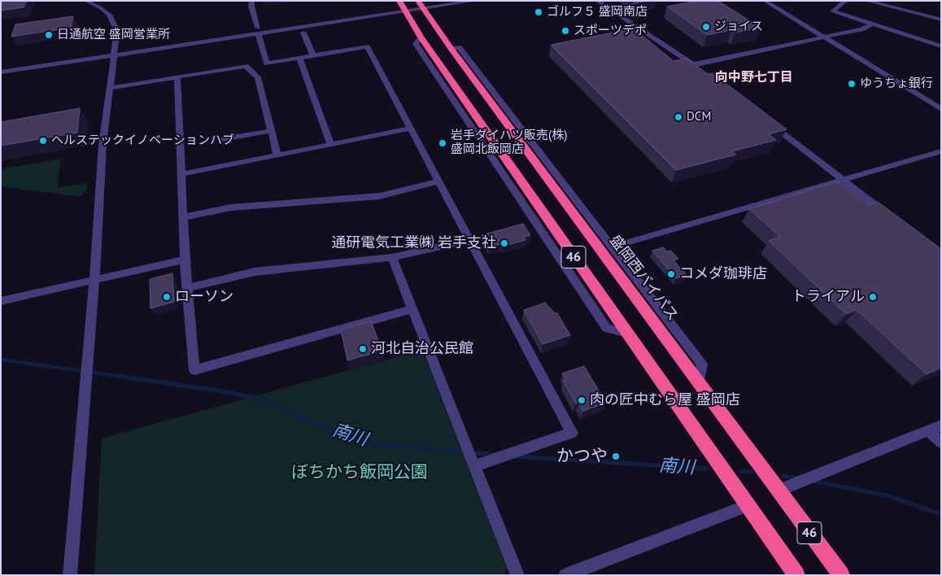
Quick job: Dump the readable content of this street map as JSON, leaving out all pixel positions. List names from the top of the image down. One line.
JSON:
{"streets":{"highway":["46","盛岡西バイパス"]},"districts":["向中野七丁目"],"water":["南川"],"parks":["ぼちかち飯岡公園"],"places":["ゴルフ５ 盛岡南店","ジョイス","スポーツデポ","日通航空 盛岡営業所","ゆうちょ銀行","DCM","ヘルステックイノベーションハブ","岩手ダイハツ販売(株) 盛岡北飯岡店","通研電気工業㈱ 岩手支社","コメダ珈琲店","ローソン","トライアル","河北自治公民館","肉の匠中むら屋 盛岡店","かつや"]}
